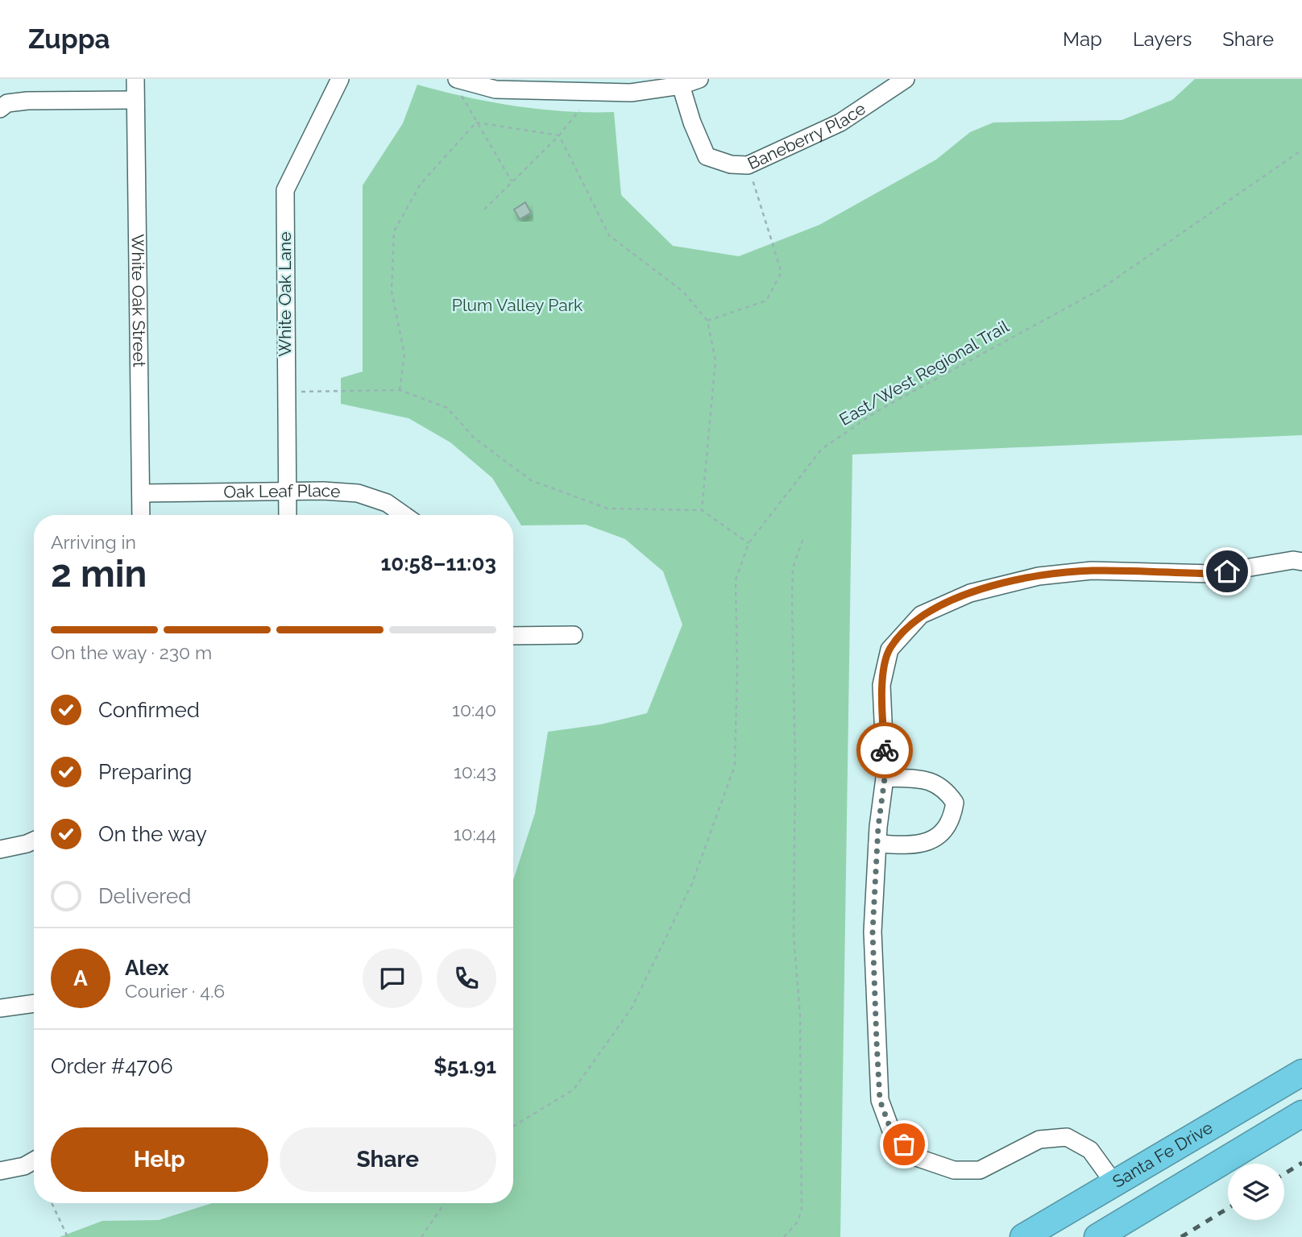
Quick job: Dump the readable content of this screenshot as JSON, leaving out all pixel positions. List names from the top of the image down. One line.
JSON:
{"streets":{"highway":["Santa Fe Drive"],"street":["Baneberry Place","White Oak Lane","White Oak Street","Oak Leaf Place"],"path":["East/West Regional Trail"]},"crossings":[["White Oak Lane","Oak Leaf Place"],["White Oak Street","Oak Leaf Place"]],"parks":["Plum Valley Park"],"page":{"header":"Zuppa","nav":["Map","Layers","Share"],"heading":["2 min","Arriving in","10:58–11:03"],"panel":["Alex","Courier · 4.6","Order #4706","$51.91"],"bar":"On the way · 230 m","list":[["Confirmed","10:40"],["Preparing","10:43"],["On the way","10:44"],"Delivered"],"round":"A","buttons":["Help","Share"]}}
